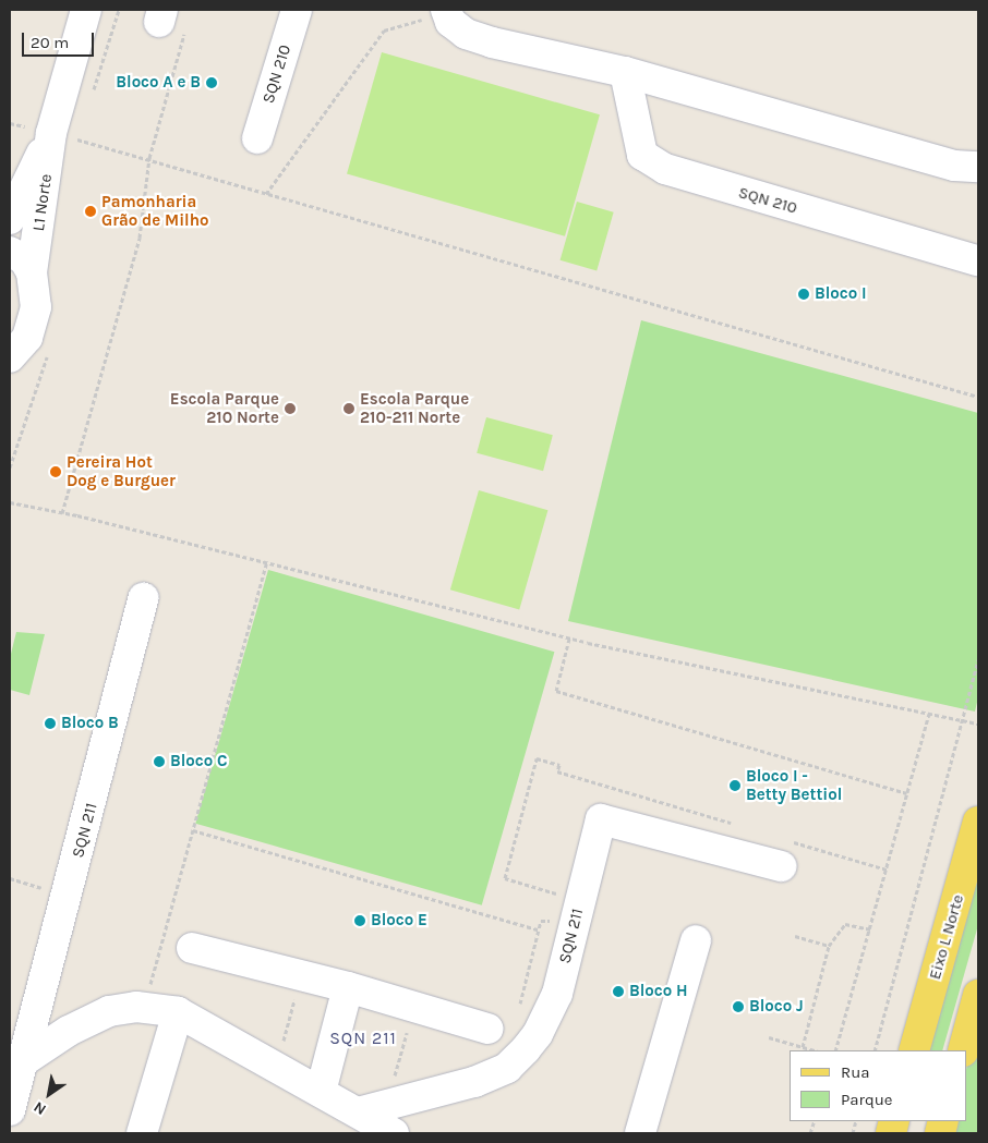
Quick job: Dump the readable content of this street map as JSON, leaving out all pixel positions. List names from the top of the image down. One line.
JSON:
{"streets":{"main road":["Eixo L Norte"],"street":["SQN 210","L1 Norte","SQN 211"]},"districts":["SQN 211"],"places":["Bloco A e B","Pamonharia Grão de Milho","Bloco I","Escola Parque 210 Norte","Escola Parque 210-211 Norte","Pereira Hot Dog e Burguer","Bloco B","Bloco C","Bloco I - Betty Bettiol","Bloco E","Bloco H","Bloco J"],"legend":["Rua","Parque"],"scale_bar":"20 m","north":"bottom left"}
